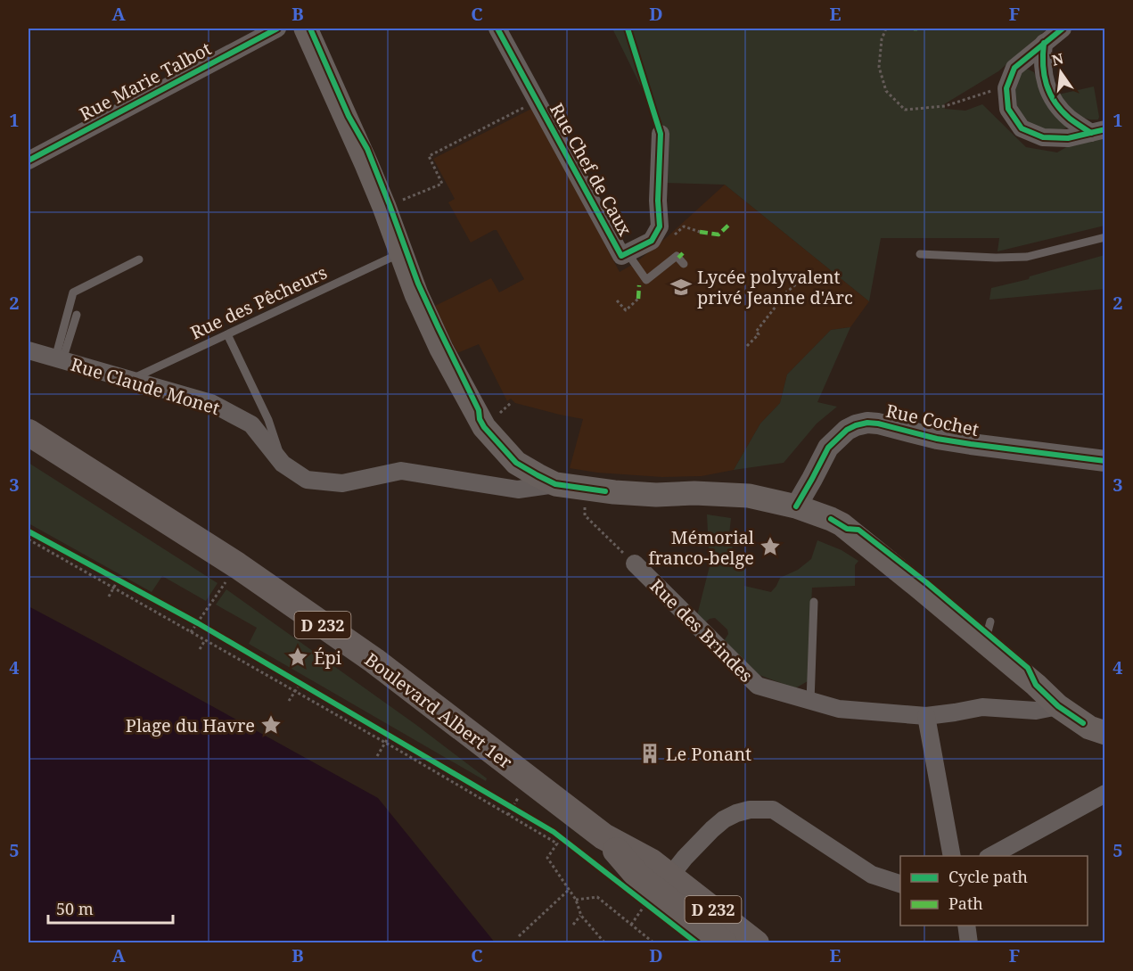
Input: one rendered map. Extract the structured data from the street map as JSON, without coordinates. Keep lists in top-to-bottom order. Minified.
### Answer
{"streets":{"main road":["D 232","Boulevard Albert 1er"],"street":["Rue Marie Talbot","Rue Chef de Caux","Rue Claude Monet","Rue Cochet","Rue des Brindes"],"lane":["Rue des Pêcheurs"]},"crossings":[["Rue des Pêcheurs","Rue Claude Monet"]],"places":{"school or university":["Lycée polyvalent privé Jeanne d'Arc"],"place":["Mémorial franco-belge","Épi","Plage du Havre"],"building":["Le Ponant"]},"legend":["Cycle path","Path"],"scale_bar":"50 m","north":"top","grid":{"columns":["A","B","C","D","E","F"],"rows":["1","2","3","4","5"]}}
